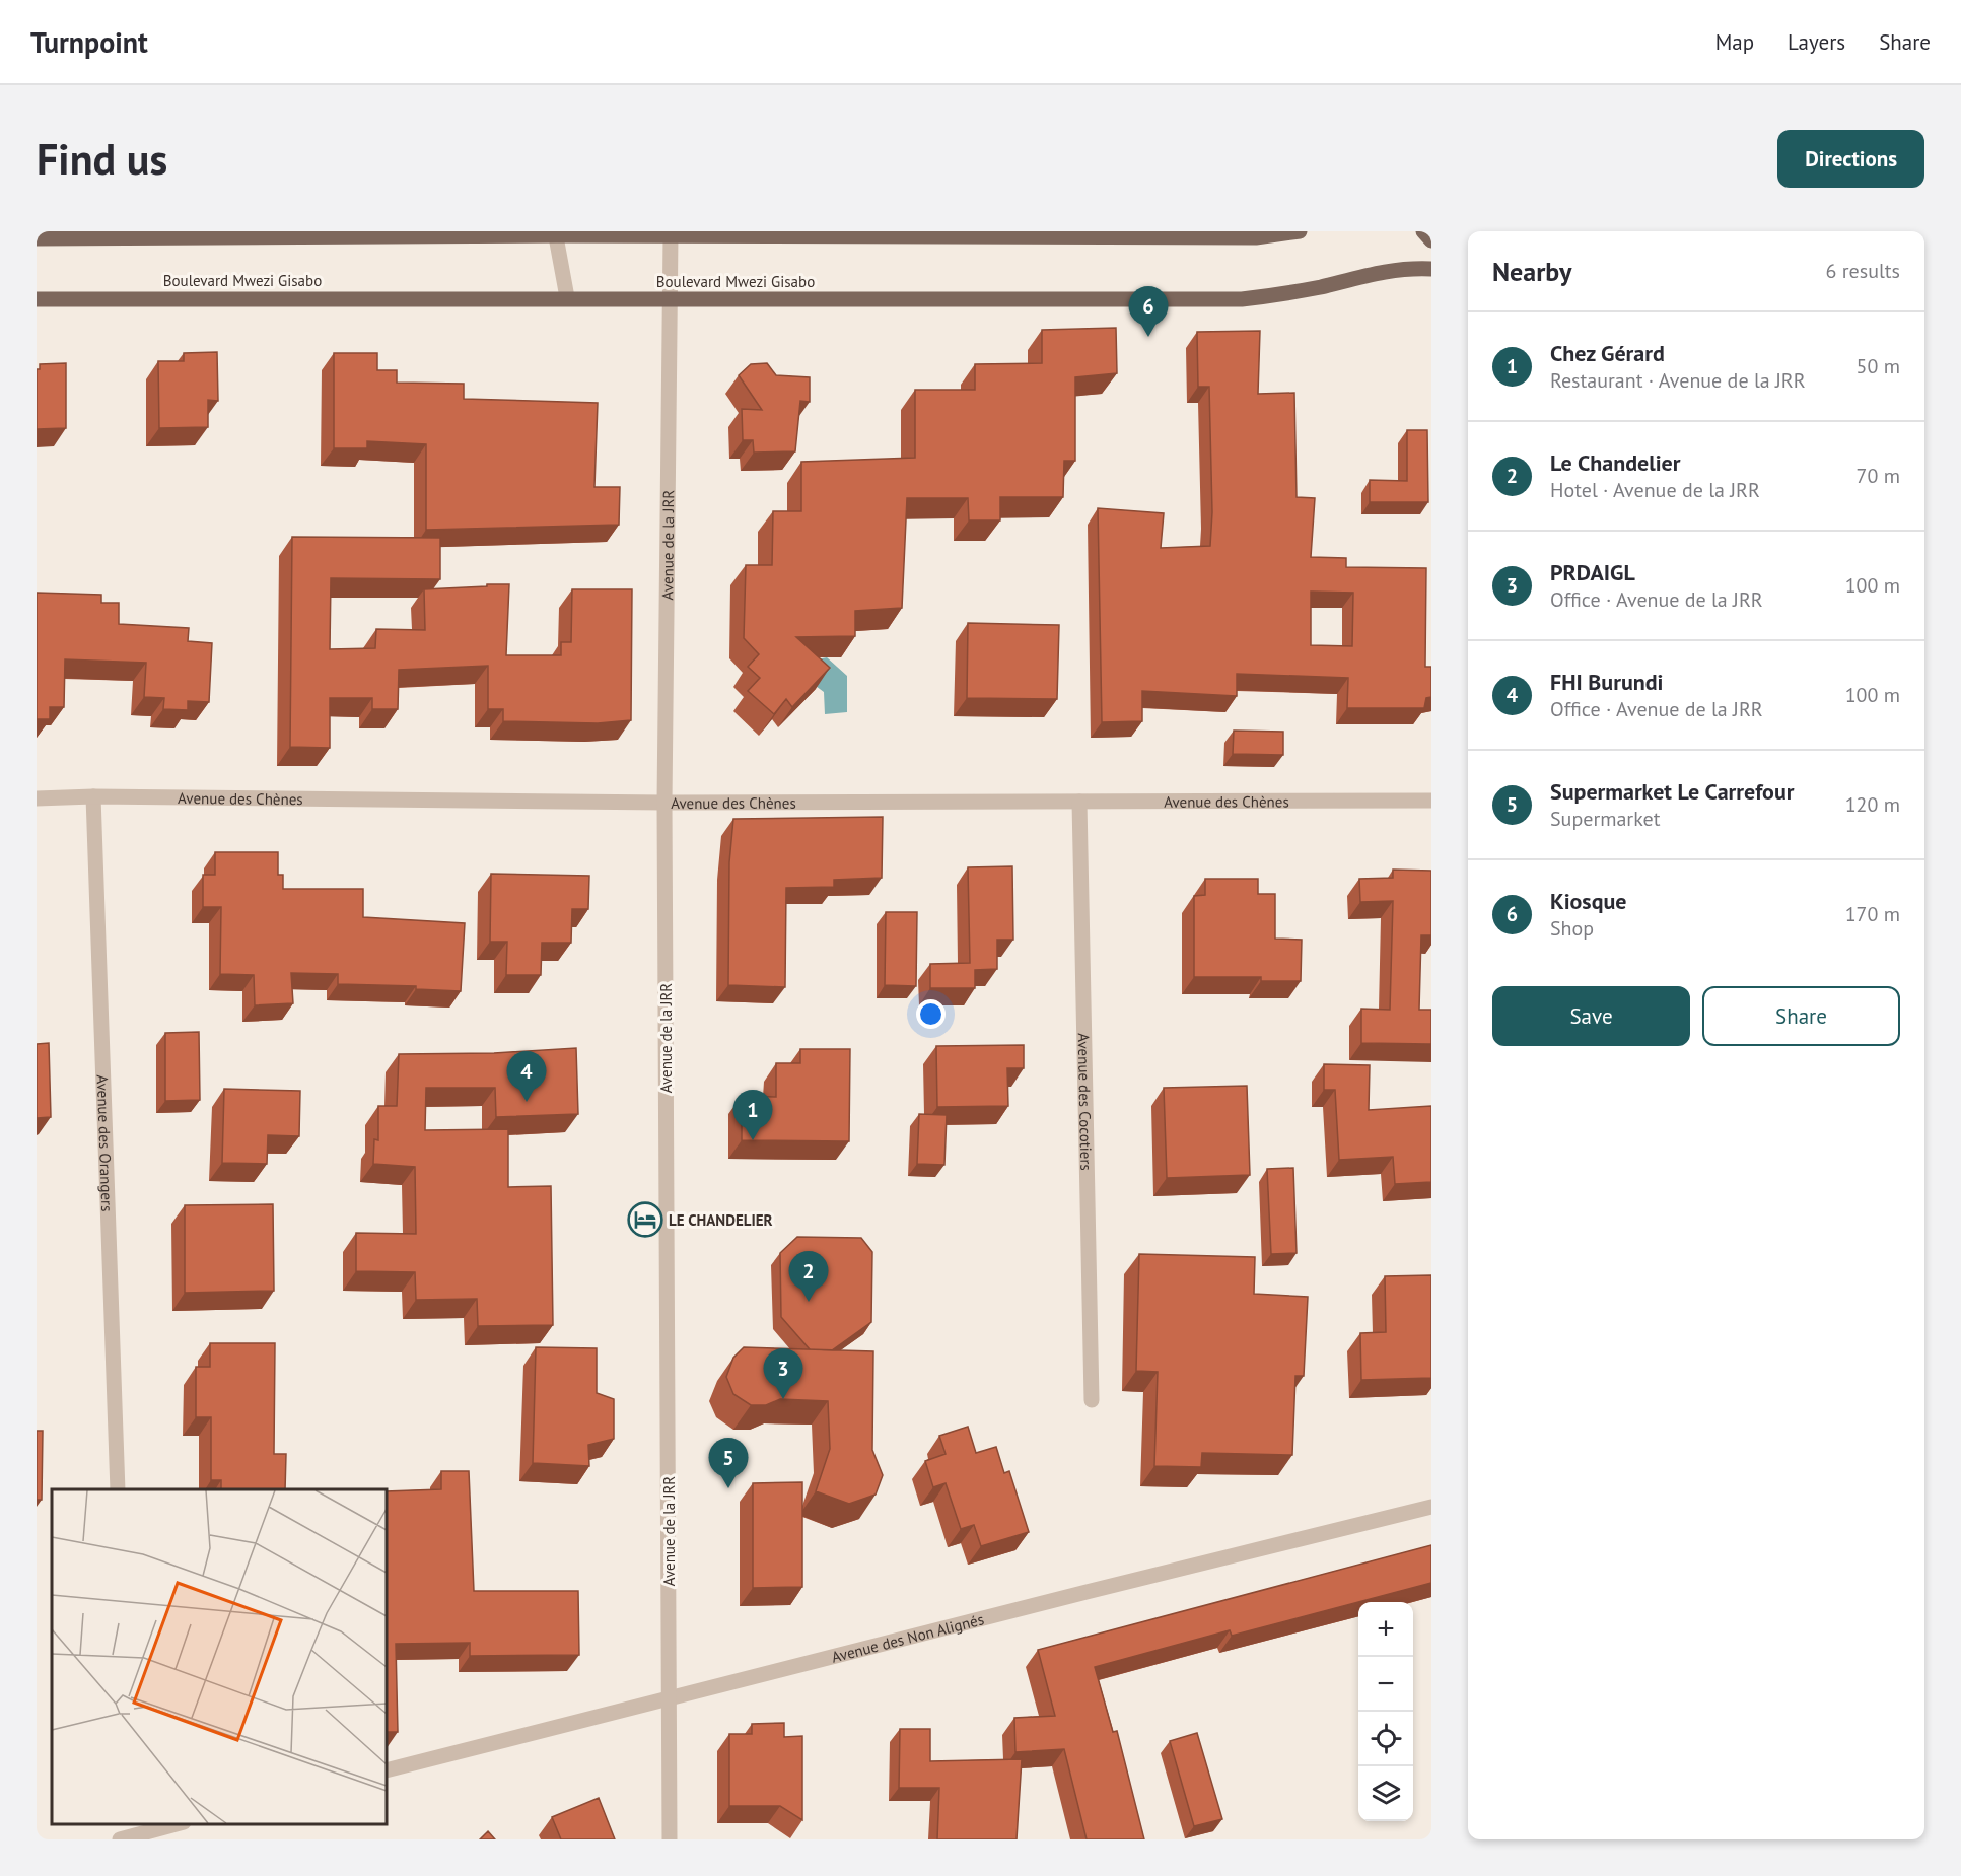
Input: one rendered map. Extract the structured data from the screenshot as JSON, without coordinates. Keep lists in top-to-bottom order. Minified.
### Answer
{"streets":{"main road":["Boulevard Mwezi Gisabo"],"street":["Avenue de la JRR","Avenue des Chènes","Avenue des Cocotiers","Avenue des Orangers","Avenue des Non Alignés"]},"crossings":[["Boulevard Mwezi Gisabo","Avenue de la JRR"],["Avenue de la JRR","Avenue des Chènes"],["Avenue de la JRR","Avenue des Non Alignés"],["Avenue des Chènes","Avenue des Cocotiers"],["Avenue des Chènes","Avenue des Orangers"]],"places":{"hotel":["LE CHANDELIER"]},"page":{"header":"Turnpoint","nav":["Map","Layers","Share"],"buttons":["Directions",["Save","Share"]],"title":"Find us","heading":["Nearby","6 results"],"pins":["6","4","1","2","3","5"],"list":[{"mark":"1","name":"Chez Gérard","note":"Restaurant · Avenue de la JRR","value":"50 m"},{"mark":"2","name":"Le Chandelier","note":"Hotel · Avenue de la JRR","value":"70 m"},{"mark":"3","name":"PRDAIGL","note":"Office · Avenue de la JRR","value":"100 m"},{"mark":"4","name":"FHI Burundi","note":"Office · Avenue de la JRR","value":"100 m"},{"mark":"5","name":"Supermarket Le Carrefour","note":"Supermarket","value":"120 m"},{"mark":"6","name":"Kiosque","note":"Shop","value":"170 m"}],"map_buttons":["+","−"]}}
